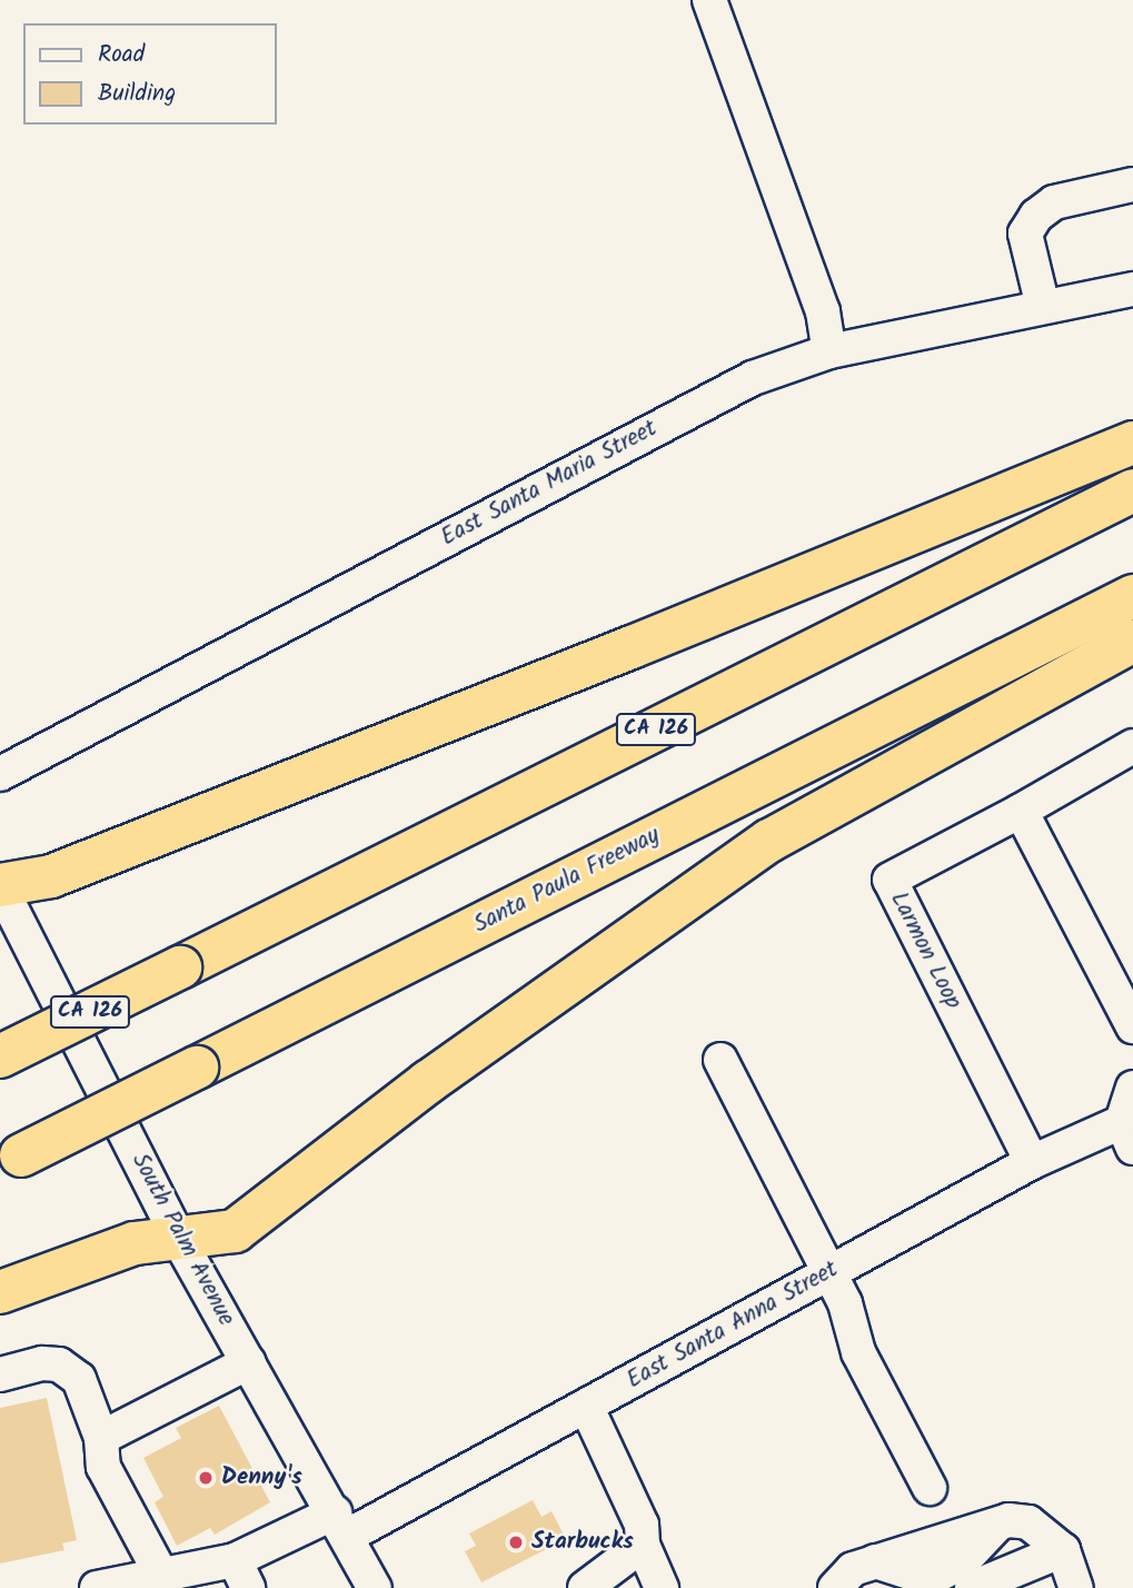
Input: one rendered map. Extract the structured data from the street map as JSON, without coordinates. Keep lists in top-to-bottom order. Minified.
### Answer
{"streets":{"highway":["CA 126","Santa Paula Freeway"],"street":["East Santa Maria Street","Larmon Loop","South Palm Avenue","East Santa Anna Street"]},"crossings":[["Larmon Loop","East Santa Anna Street"],["South Palm Avenue","East Santa Anna Street"]],"places":["Denny's","Starbucks"],"legend":["Road","Building"]}
